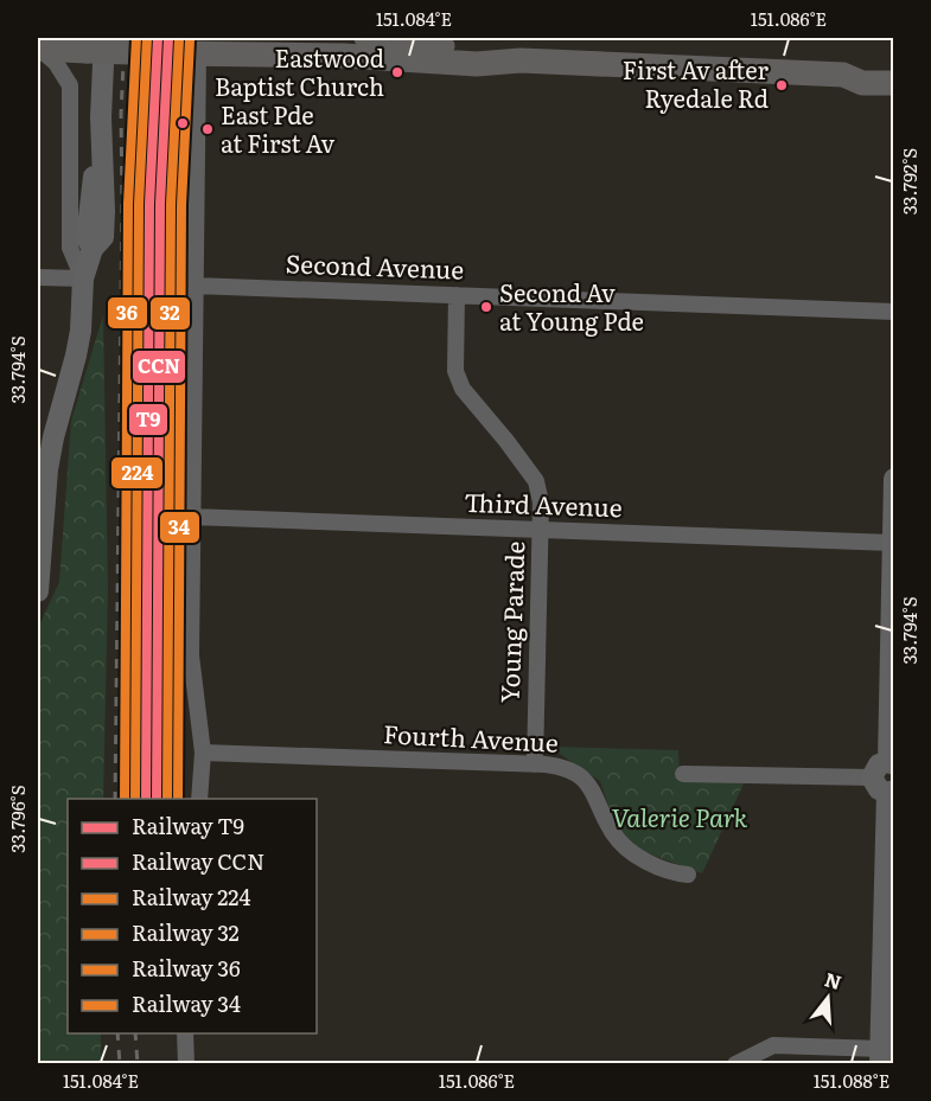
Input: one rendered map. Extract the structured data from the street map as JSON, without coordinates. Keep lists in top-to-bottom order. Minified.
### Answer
{"streets":{"street":["Second Avenue","Third Avenue","Young Parade","Fourth Avenue"]},"crossings":[["Second Avenue","Young Parade"],["Third Avenue","Young Parade"],["Young Parade","Fourth Avenue"]],"parks":["Valerie Park"],"places":["Eastwood Baptist Church","First Av after Ryedale Rd","East Pde at First Av","Second Av at Young Pde"],"lines":["rail line T9","rail line 224","rail line 36","rail line CCN","rail line 32","rail line 34"],"legend":["Railway T9","Railway CCN","Railway 224","Railway 32","Railway 36","Railway 34"],"north":"top","coordinates":["151.084°E","151.086°E","33.792°S","33.794°S","33.796°S","151.088°E"]}
